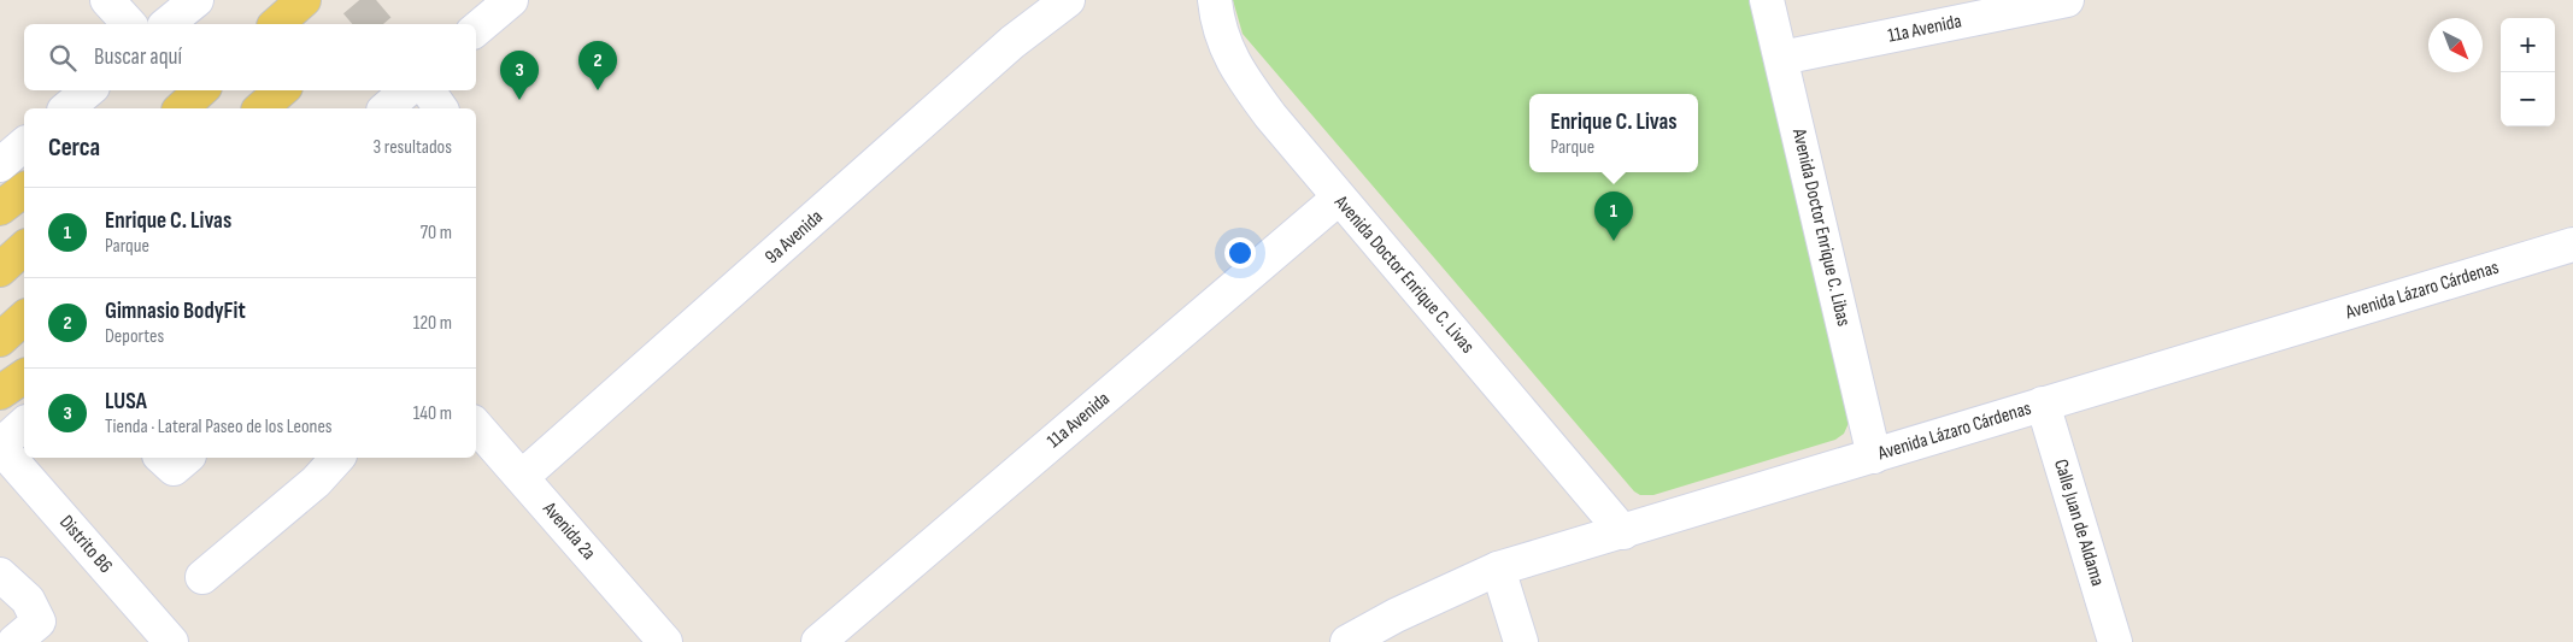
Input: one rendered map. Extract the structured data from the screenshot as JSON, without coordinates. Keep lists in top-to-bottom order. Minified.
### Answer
{"streets":{"street":["11a Avenida","Avenida Doctor Enrique C. Libas","9a Avenida","Avenida Doctor Enrique C. Livas","Avenida Lázaro Cárdenas","Calle Juan de Aldama","Avenida 2a","Distrito B6"]},"crossings":[["11a Avenida","Avenida Doctor Enrique C. Libas"],["11a Avenida","Avenida Doctor Enrique C. Livas"],["Avenida Doctor Enrique C. Libas","Avenida Lázaro Cárdenas"],["9a Avenida","Avenida 2a"],["Avenida Doctor Enrique C. Livas","Avenida Lázaro Cárdenas"],["Avenida Lázaro Cárdenas","Calle Juan de Aldama"]],"north":"bottom right","page":{"map_buttons":["+","−"],"search":"Buscar aquí","pins":["2","3","1"],"popup":["Enrique C. Livas","Parque"],"heading":["Cerca","3 resultados"],"list":[{"mark":"1","name":"Enrique C. Livas","note":"Parque","value":"70 m"},{"mark":"2","name":"Gimnasio BodyFit","note":"Deportes","value":"120 m"},{"mark":"3","name":"LUSA","note":"Tienda · Lateral Paseo de los Leones","value":"140 m"}]}}
